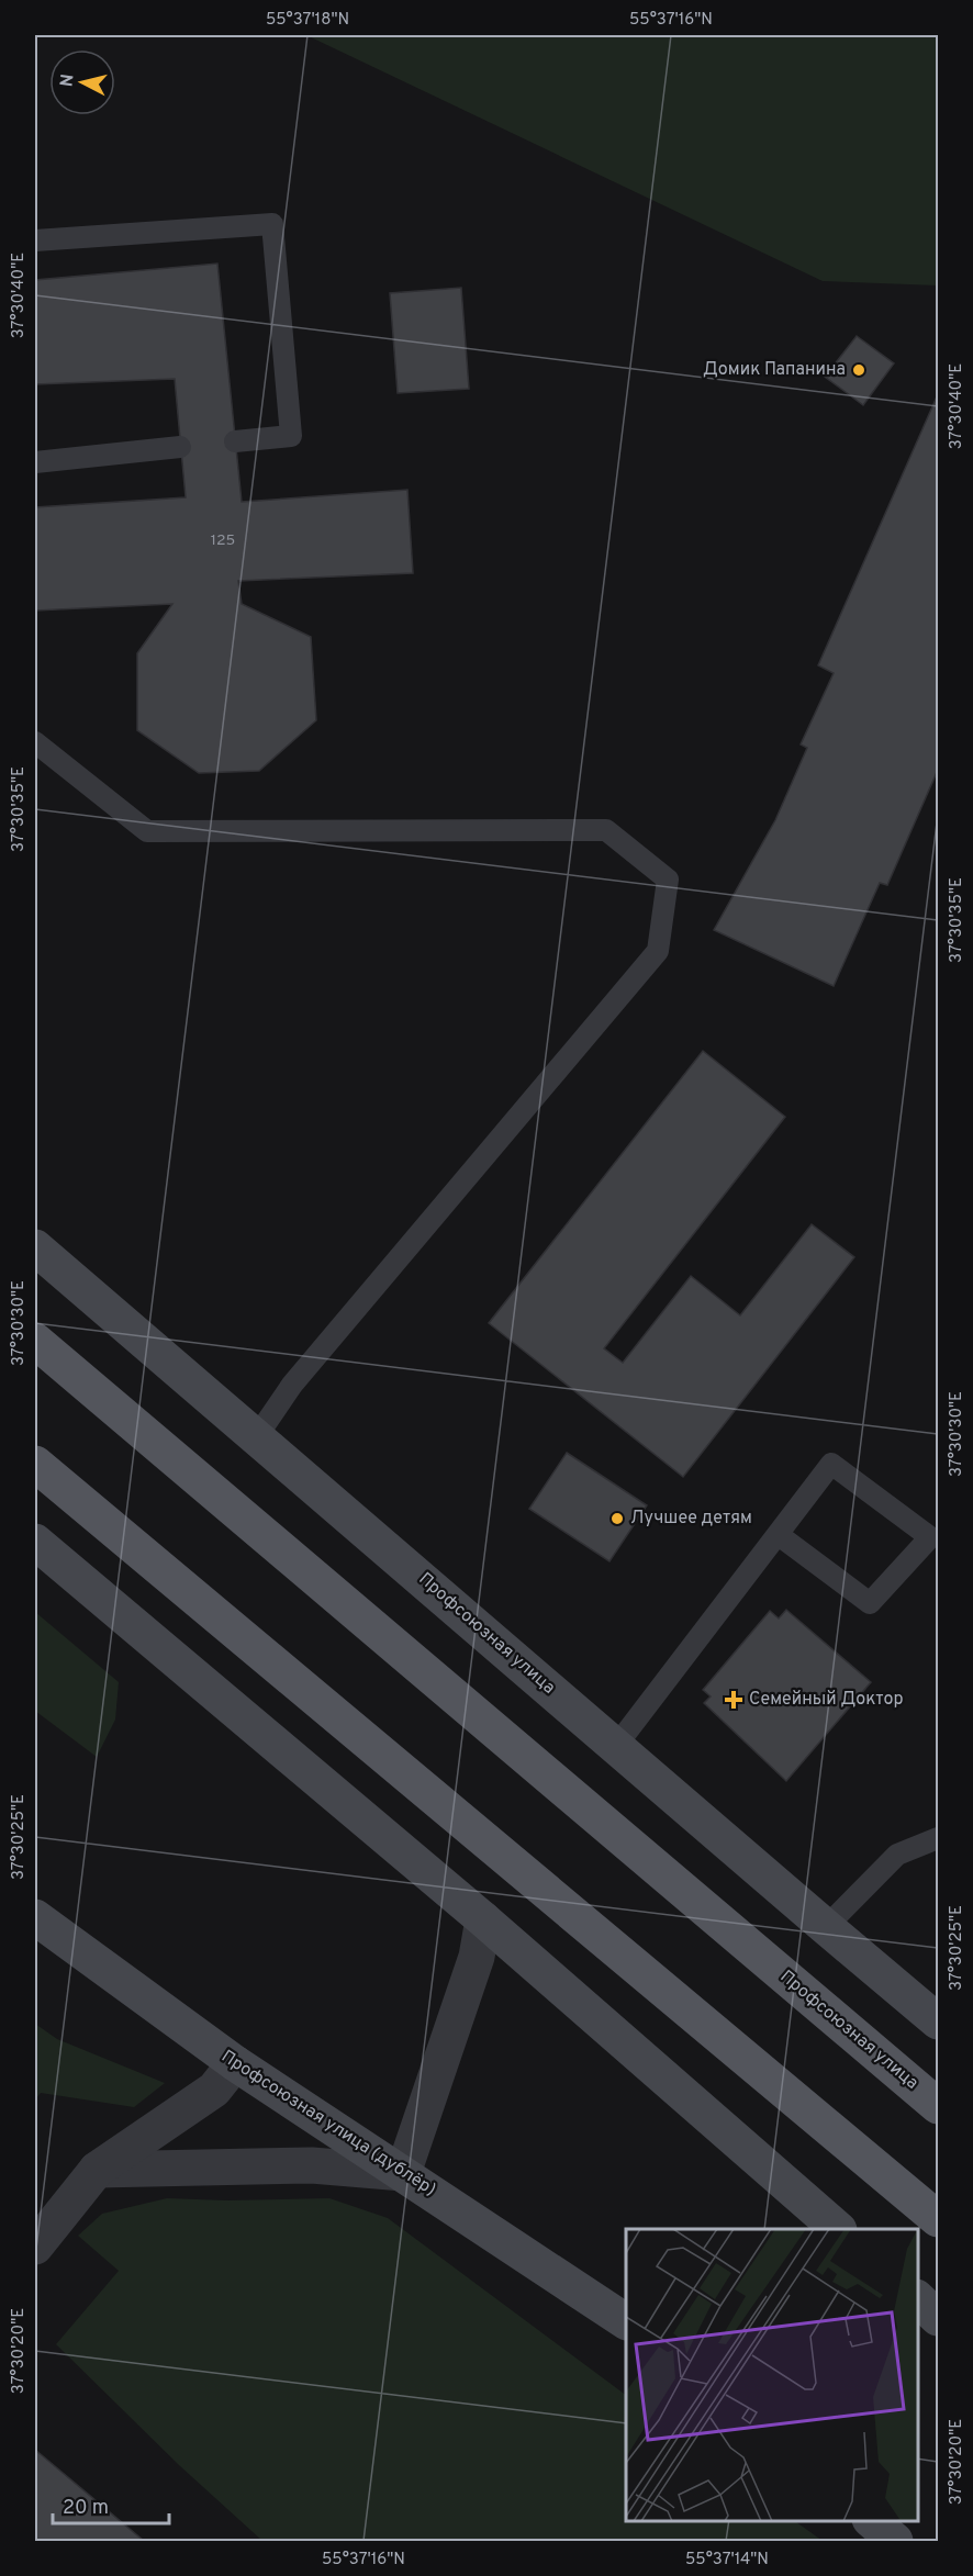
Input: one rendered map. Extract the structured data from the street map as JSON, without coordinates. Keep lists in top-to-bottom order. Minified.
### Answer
{"streets":{"main road":["Профсоюзная улица","Профсоюзная улица (дублёр)"]},"places":{"other":["Домик Папанина","Лучшее детям"],"health":["Семейный Доктор"]},"house_numbers":["125"],"scale_bar":"20 m","north":"left","coordinates":["55°37'18\"N","55°37'16\"N","37°30'40\"E","37°30'35\"E","37°30'30\"E","37°30'25\"E","37°30'20\"E","55°37'14\"N"]}
